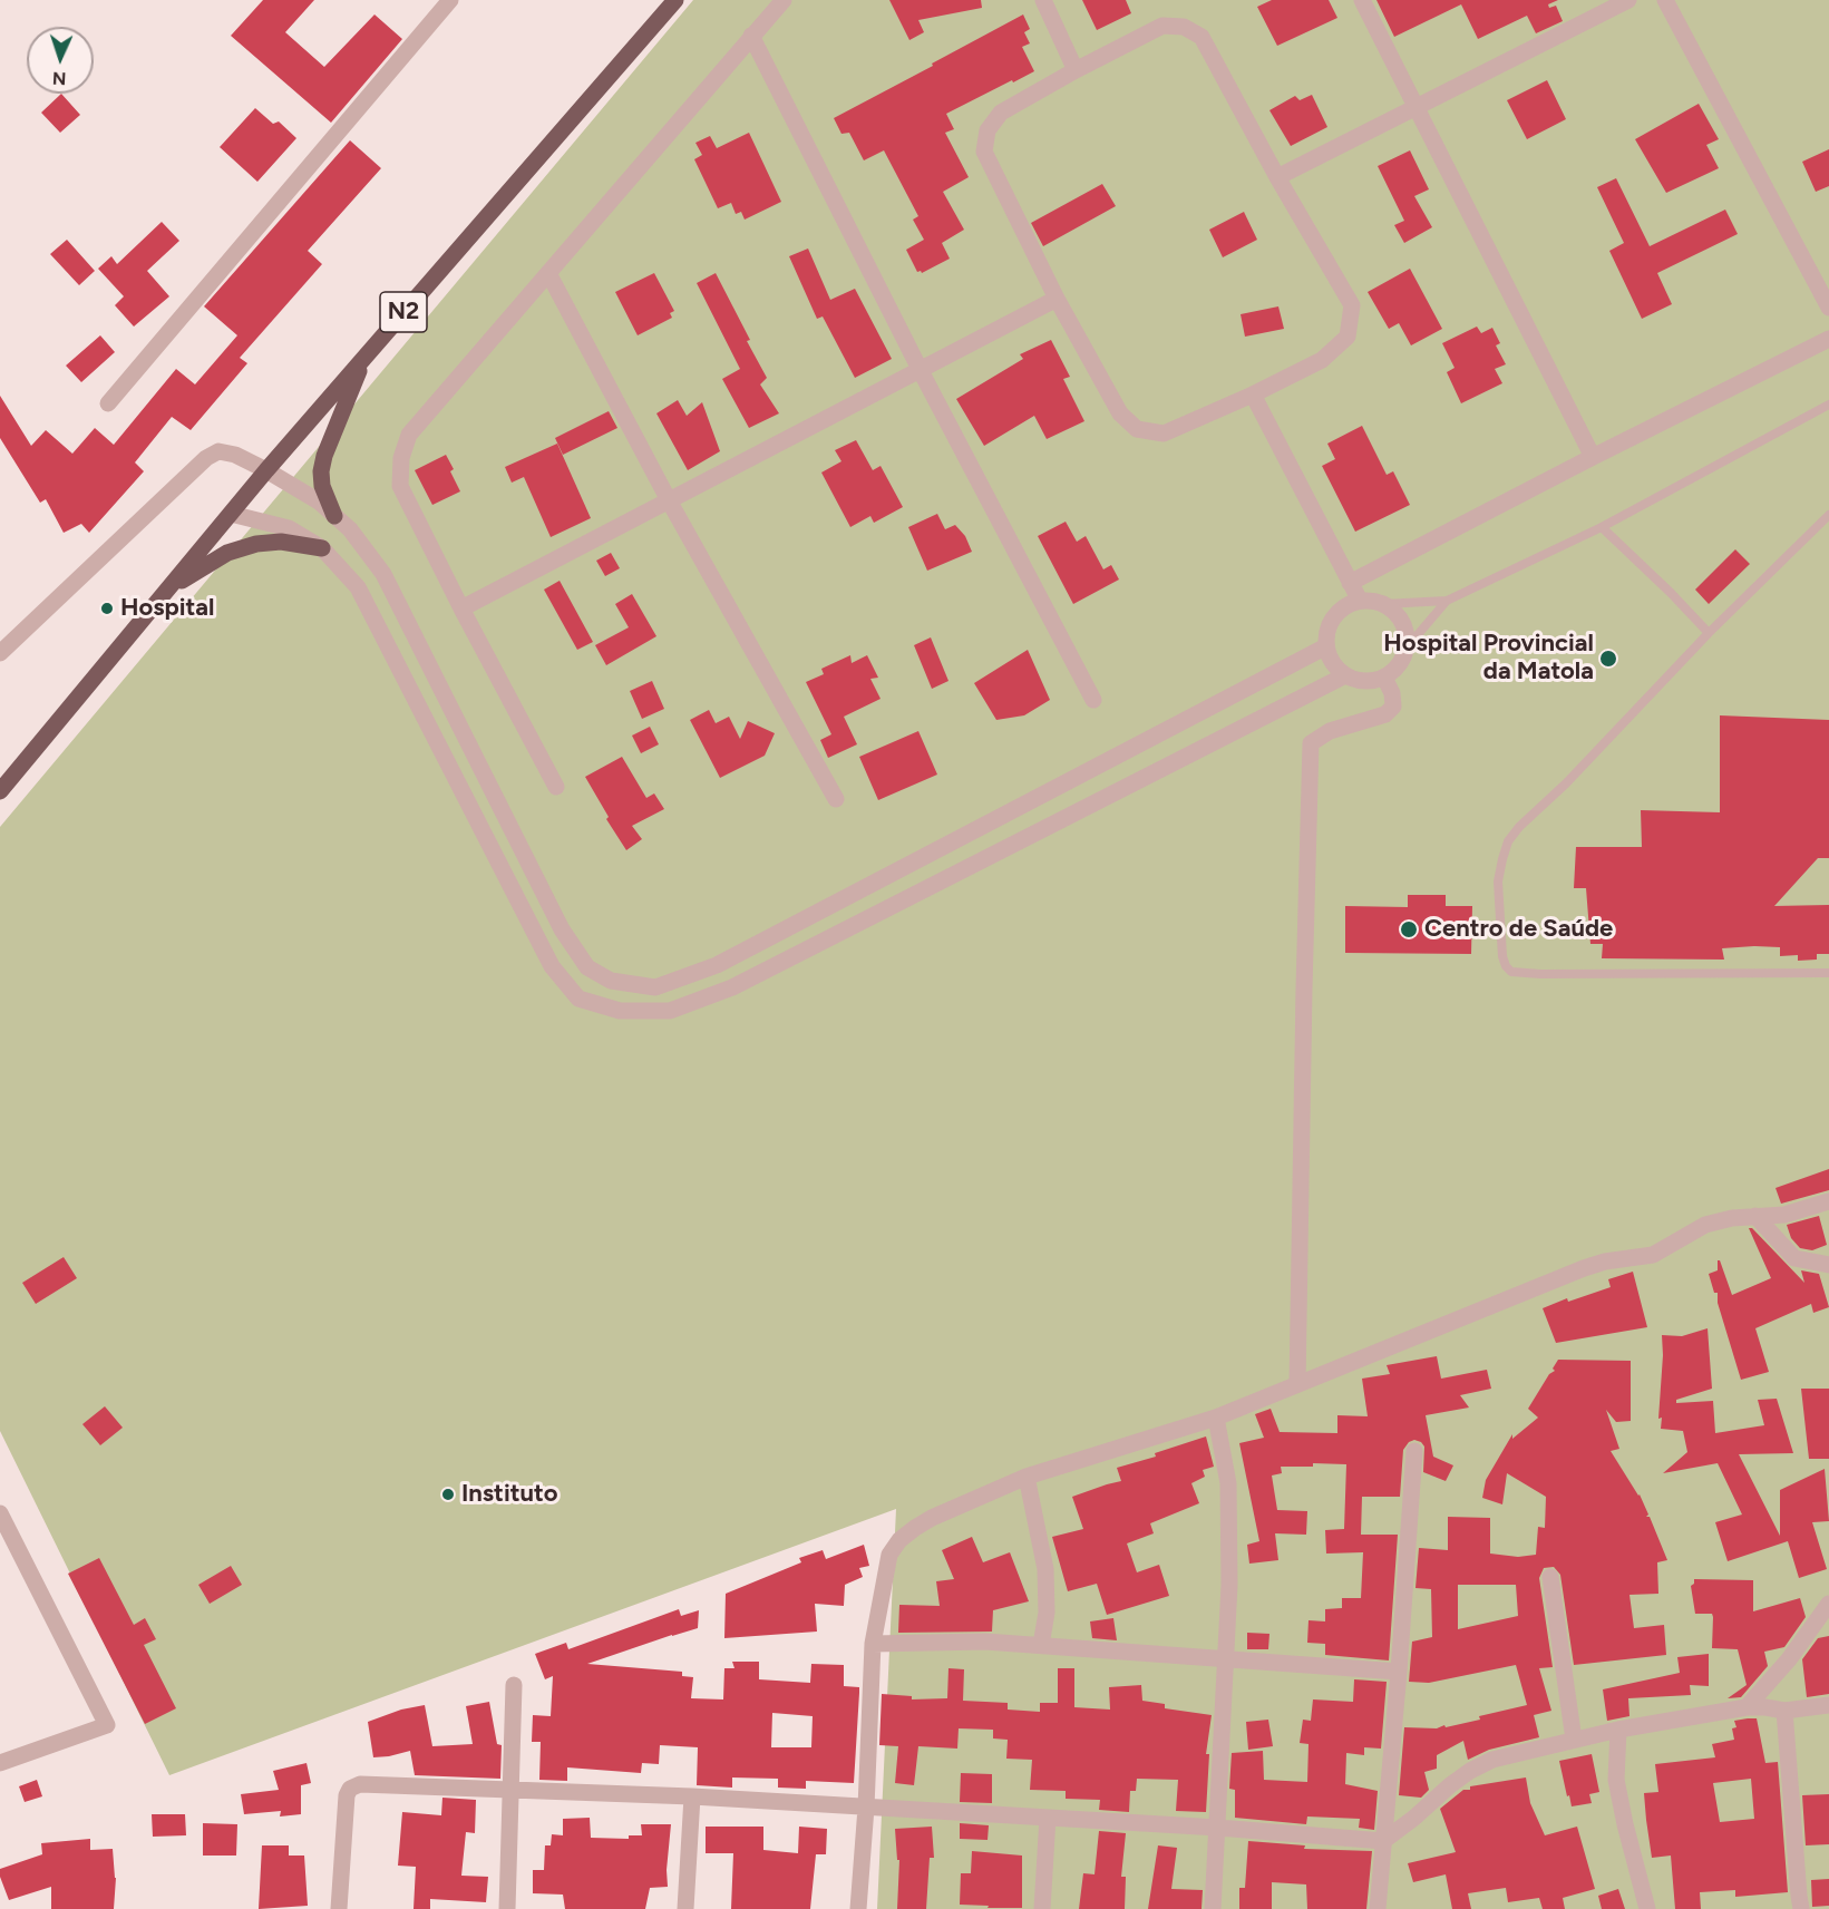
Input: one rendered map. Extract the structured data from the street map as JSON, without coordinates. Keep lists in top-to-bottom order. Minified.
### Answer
{"streets":{"main road":["N2"]},"places":["Hospital","Hospital Provincial da Matola","Centro de Saúde","Instituto"],"north":"bottom"}
